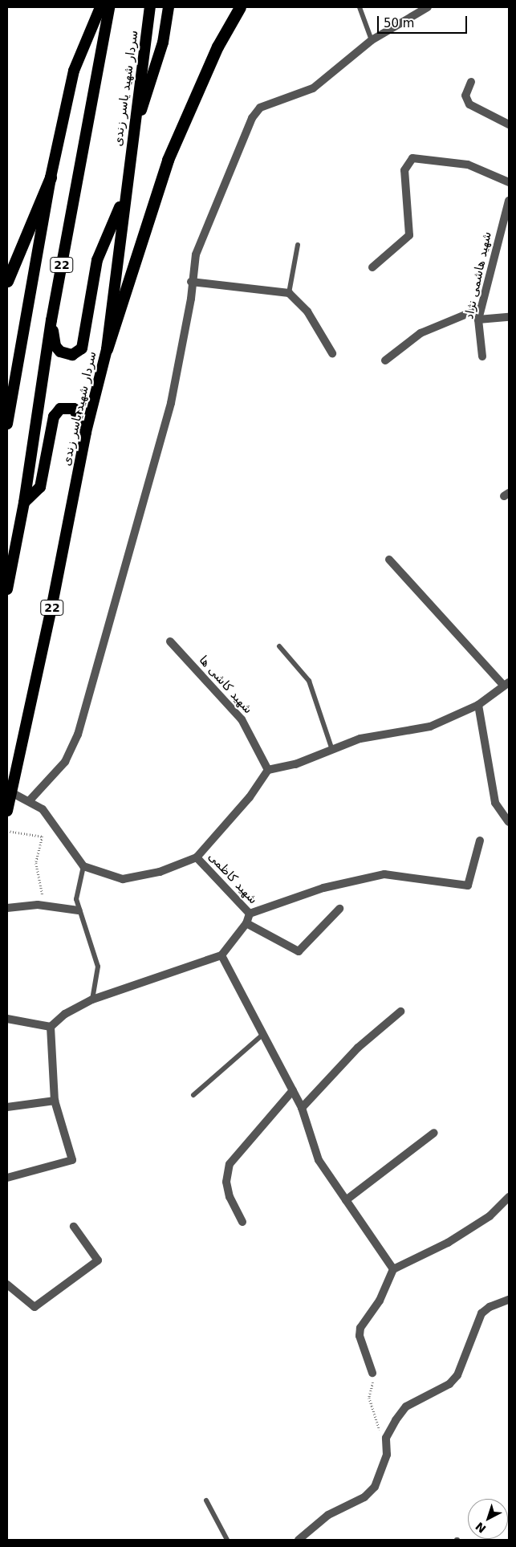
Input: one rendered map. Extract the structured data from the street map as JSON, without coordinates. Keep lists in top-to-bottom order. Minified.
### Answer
{"streets":{"highway":["سردار شهید یاسر زندی","22"],"street":["شهید هاشمی نژاد","شهید کاشی ها","شهید کاظمی"]},"scale_bar":"50 m","north":"bottom left"}
